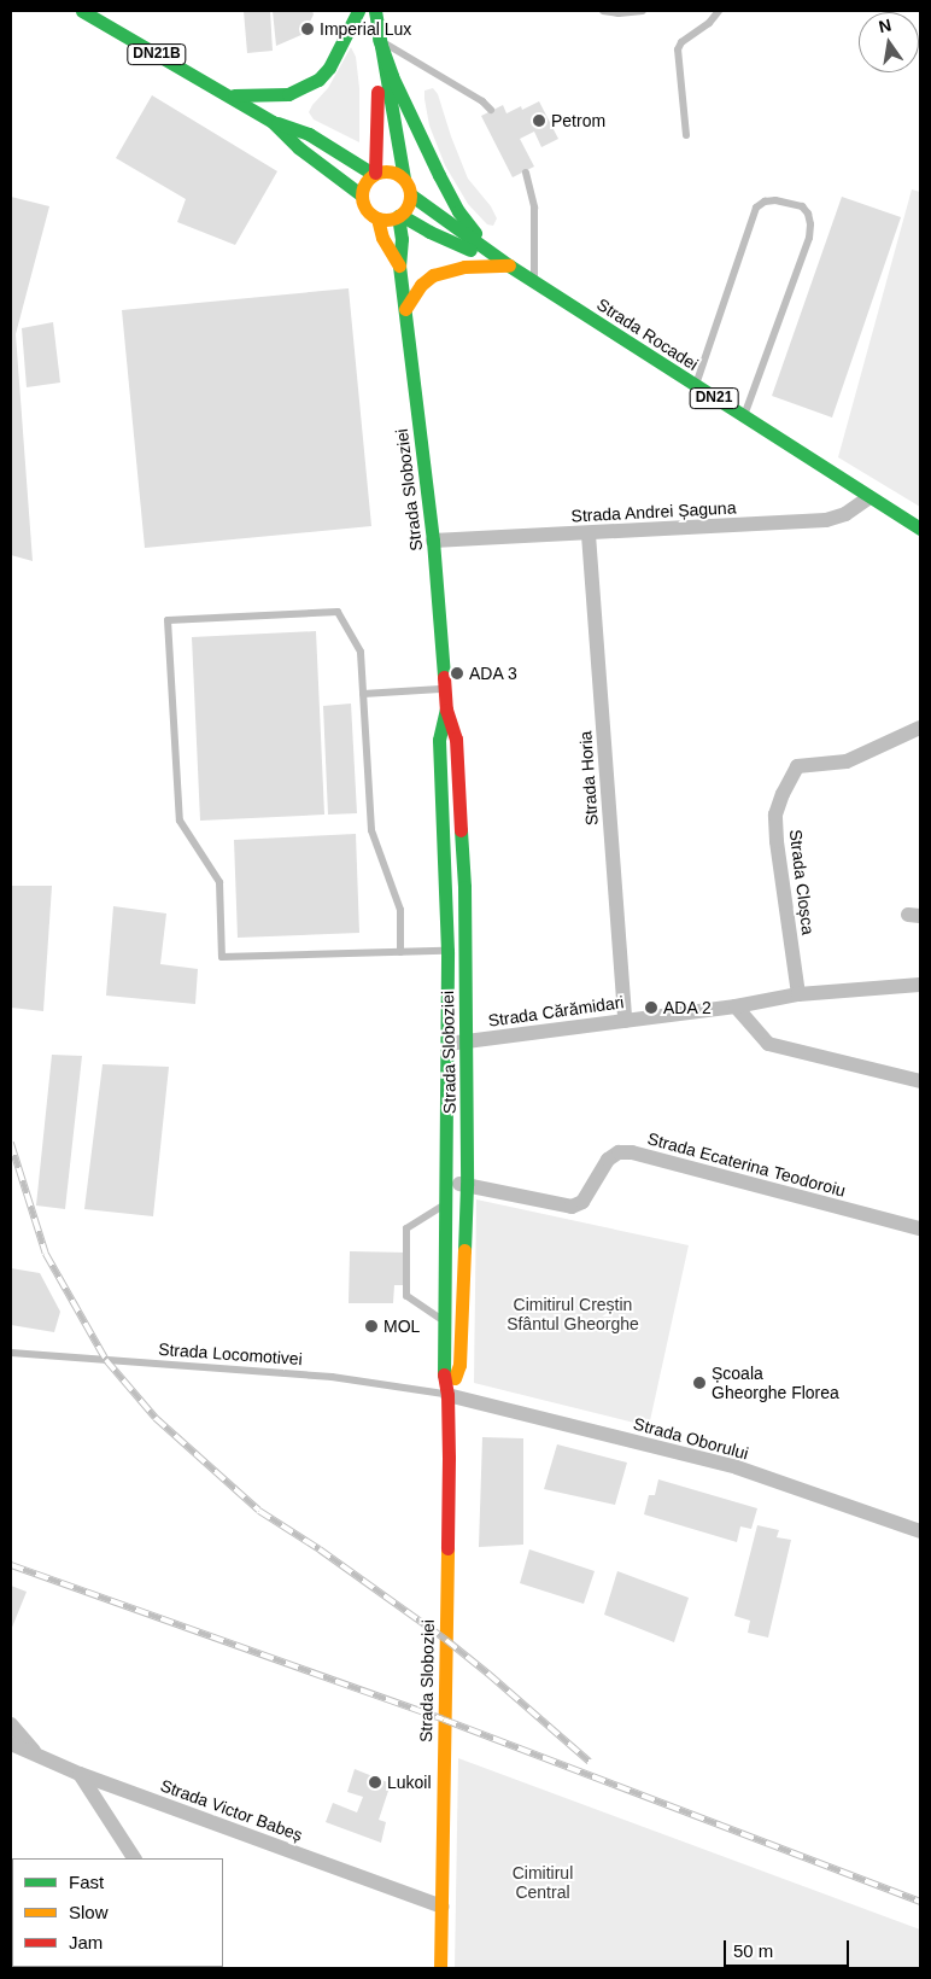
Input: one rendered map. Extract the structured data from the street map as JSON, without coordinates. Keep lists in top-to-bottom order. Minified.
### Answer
{"streets":{"main road":["DN21B","Strada Rocadei","DN21","Strada Sloboziei"],"street":["Strada Andrei Șaguna","Strada Horia","Strada Cloșca","Strada Cărămidari","Strada Ecaterina Teodoroiu","Strada Oborului","Strada Victor Babeș"],"lane":["Strada Locomotivei"]},"crossings":[["DN21B","Strada Rocadei"],["DN21B","Strada Sloboziei"],["Strada Rocadei","DN21"],["Strada Rocadei","Strada Sloboziei"],["Strada Rocadei","Strada Andrei Șaguna"],["Strada Sloboziei","Strada Andrei Șaguna"],["Strada Sloboziei","Strada Cărămidari"],["Strada Sloboziei","Strada Ecaterina Teodoroiu"],["Strada Sloboziei","Strada Locomotivei"],["Strada Sloboziei","Strada Oborului"],["Strada Sloboziei","Strada Victor Babeș"],["Strada Andrei Șaguna","Strada Horia"],["Strada Horia","Strada Cărămidari"],["Strada Cloșca","Strada Cărămidari"],["Strada Locomotivei","Strada Oborului"]],"parks":["Cimitirul Creștin Sfântul Gheorghe","Cimitirul Central"],"places":["Imperial Lux","Petrom","ADA 3","ADA 2","MOL","Școala Gheorghe Florea","Lukoil"],"legend":["Fast","Slow","Jam"],"scale_bar":"50 m","north":"top"}
